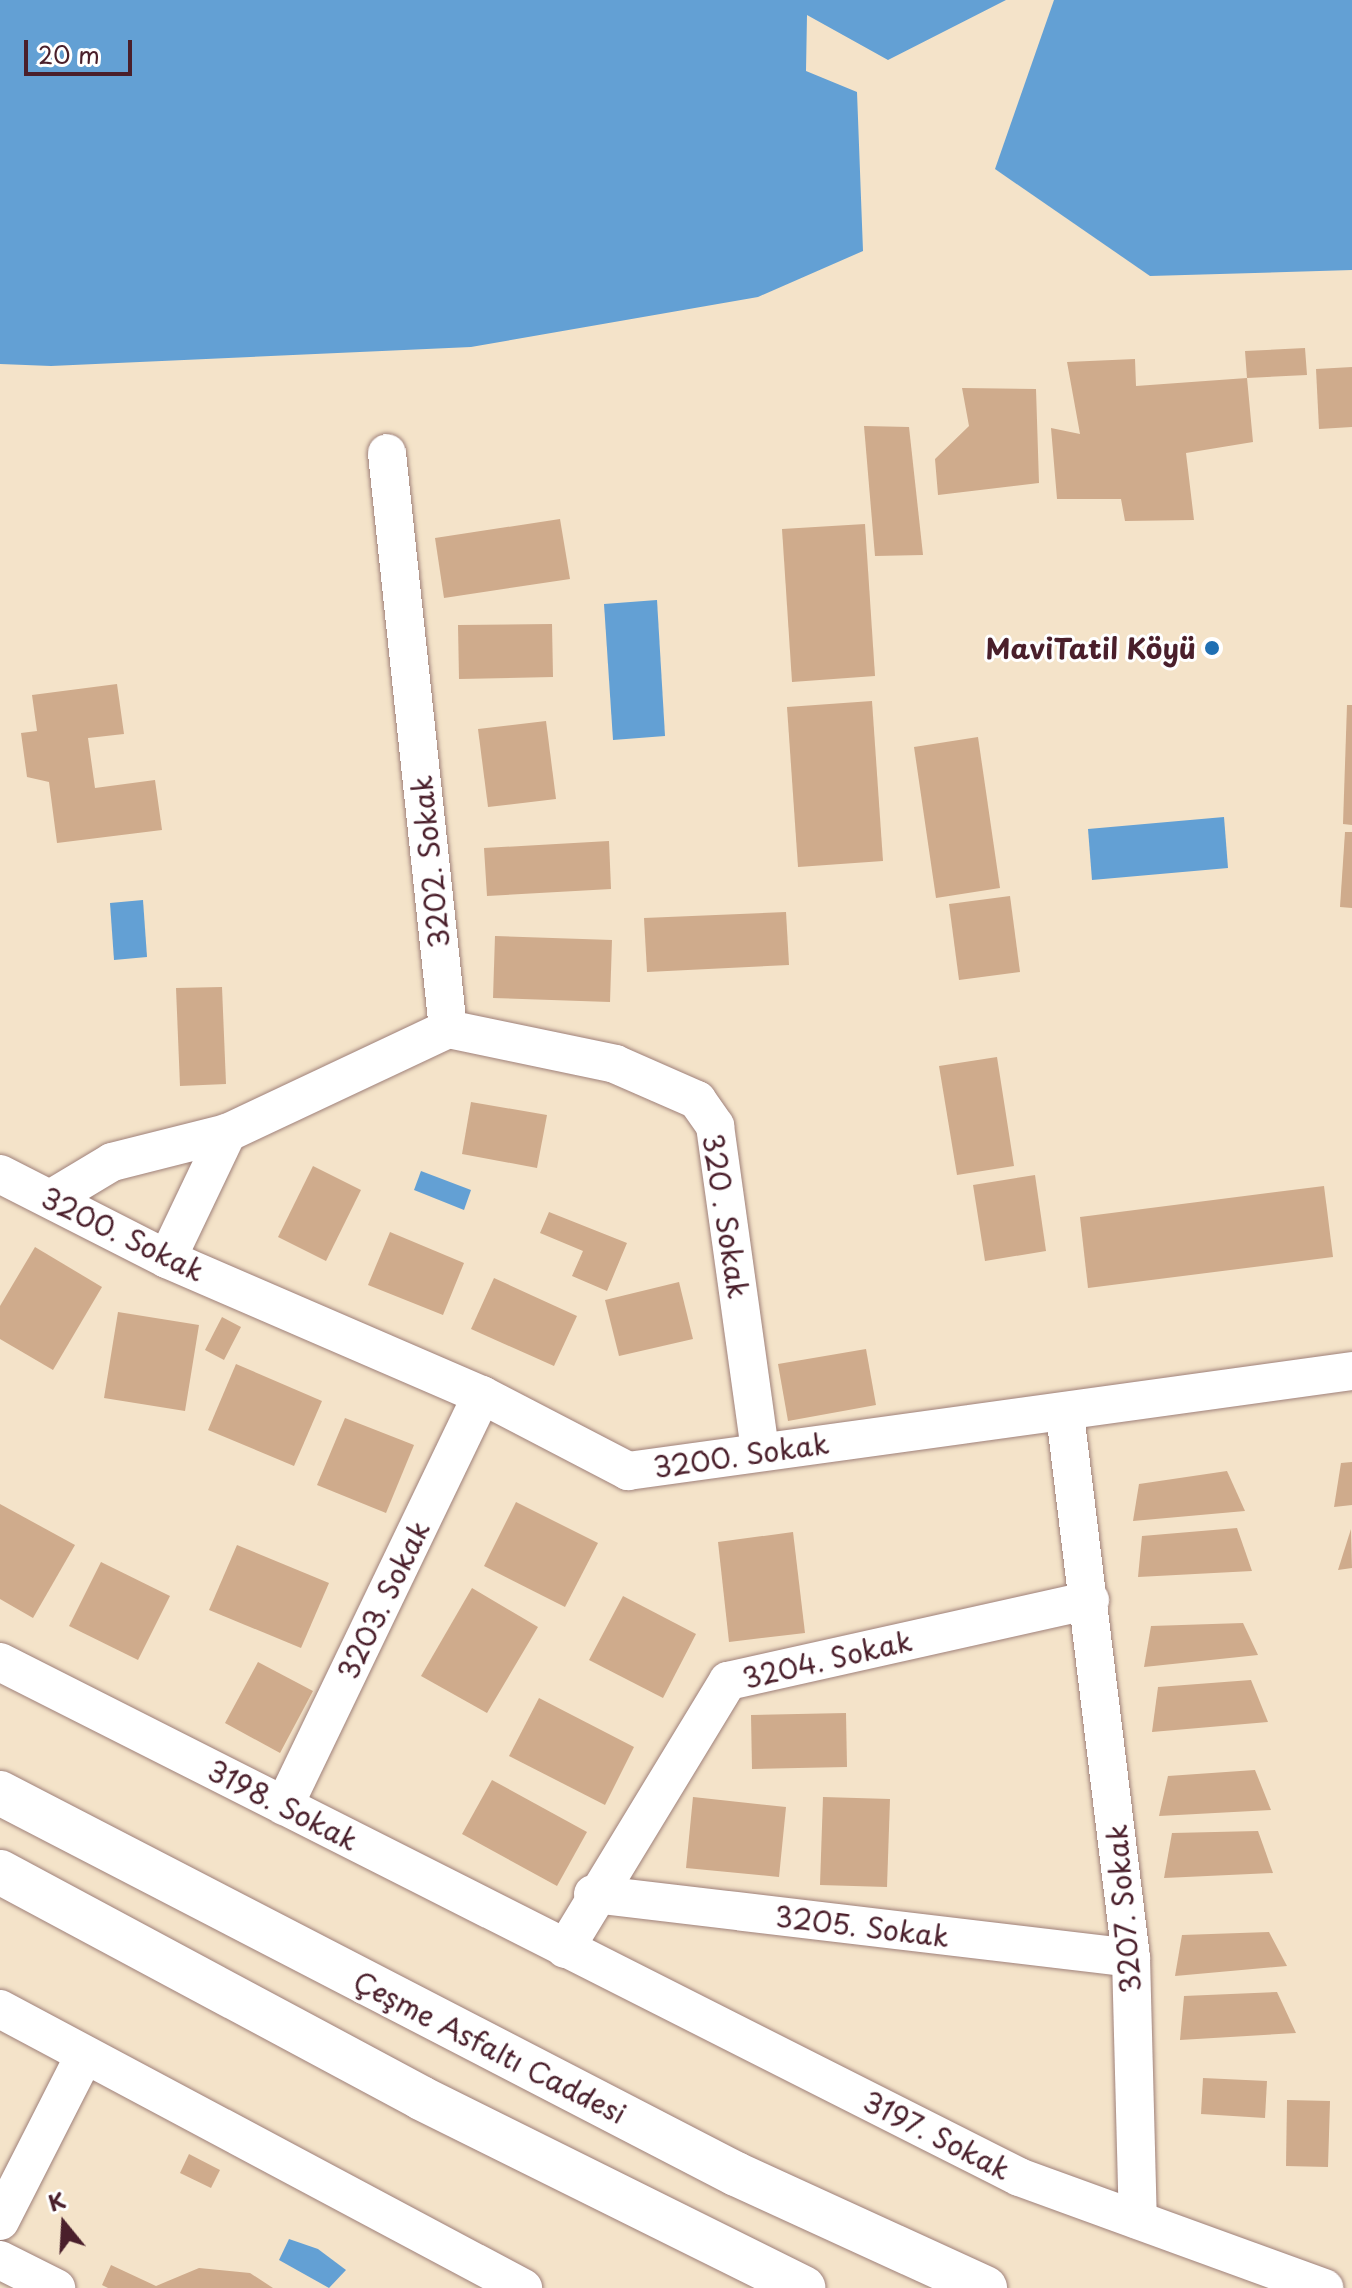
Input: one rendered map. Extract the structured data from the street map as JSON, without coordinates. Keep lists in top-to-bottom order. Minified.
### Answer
{"streets":{"highway":["Çeşme Asfaltı Caddesi"],"street":["3202. Sokak","320 . Sokak","3200. Sokak","3203. Sokak","3204. Sokak","3198. Sokak","3207. Sokak","3205. Sokak","3197. Sokak"]},"crossings":[["3202. Sokak","320 . Sokak"],["320 . Sokak","3200. Sokak"],["3200. Sokak","3203. Sokak"],["3200. Sokak","3207. Sokak"],["3203. Sokak","3198. Sokak"],["3204. Sokak","3198. Sokak"],["3204. Sokak","3207. Sokak"],["3204. Sokak","3205. Sokak"],["3204. Sokak","3197. Sokak"],["3198. Sokak","3197. Sokak"],["3207. Sokak","3205. Sokak"],["3207. Sokak","3197. Sokak"]],"places":["MaviTatil Köyü"],"scale_bar":"20 m","north":"top"}
